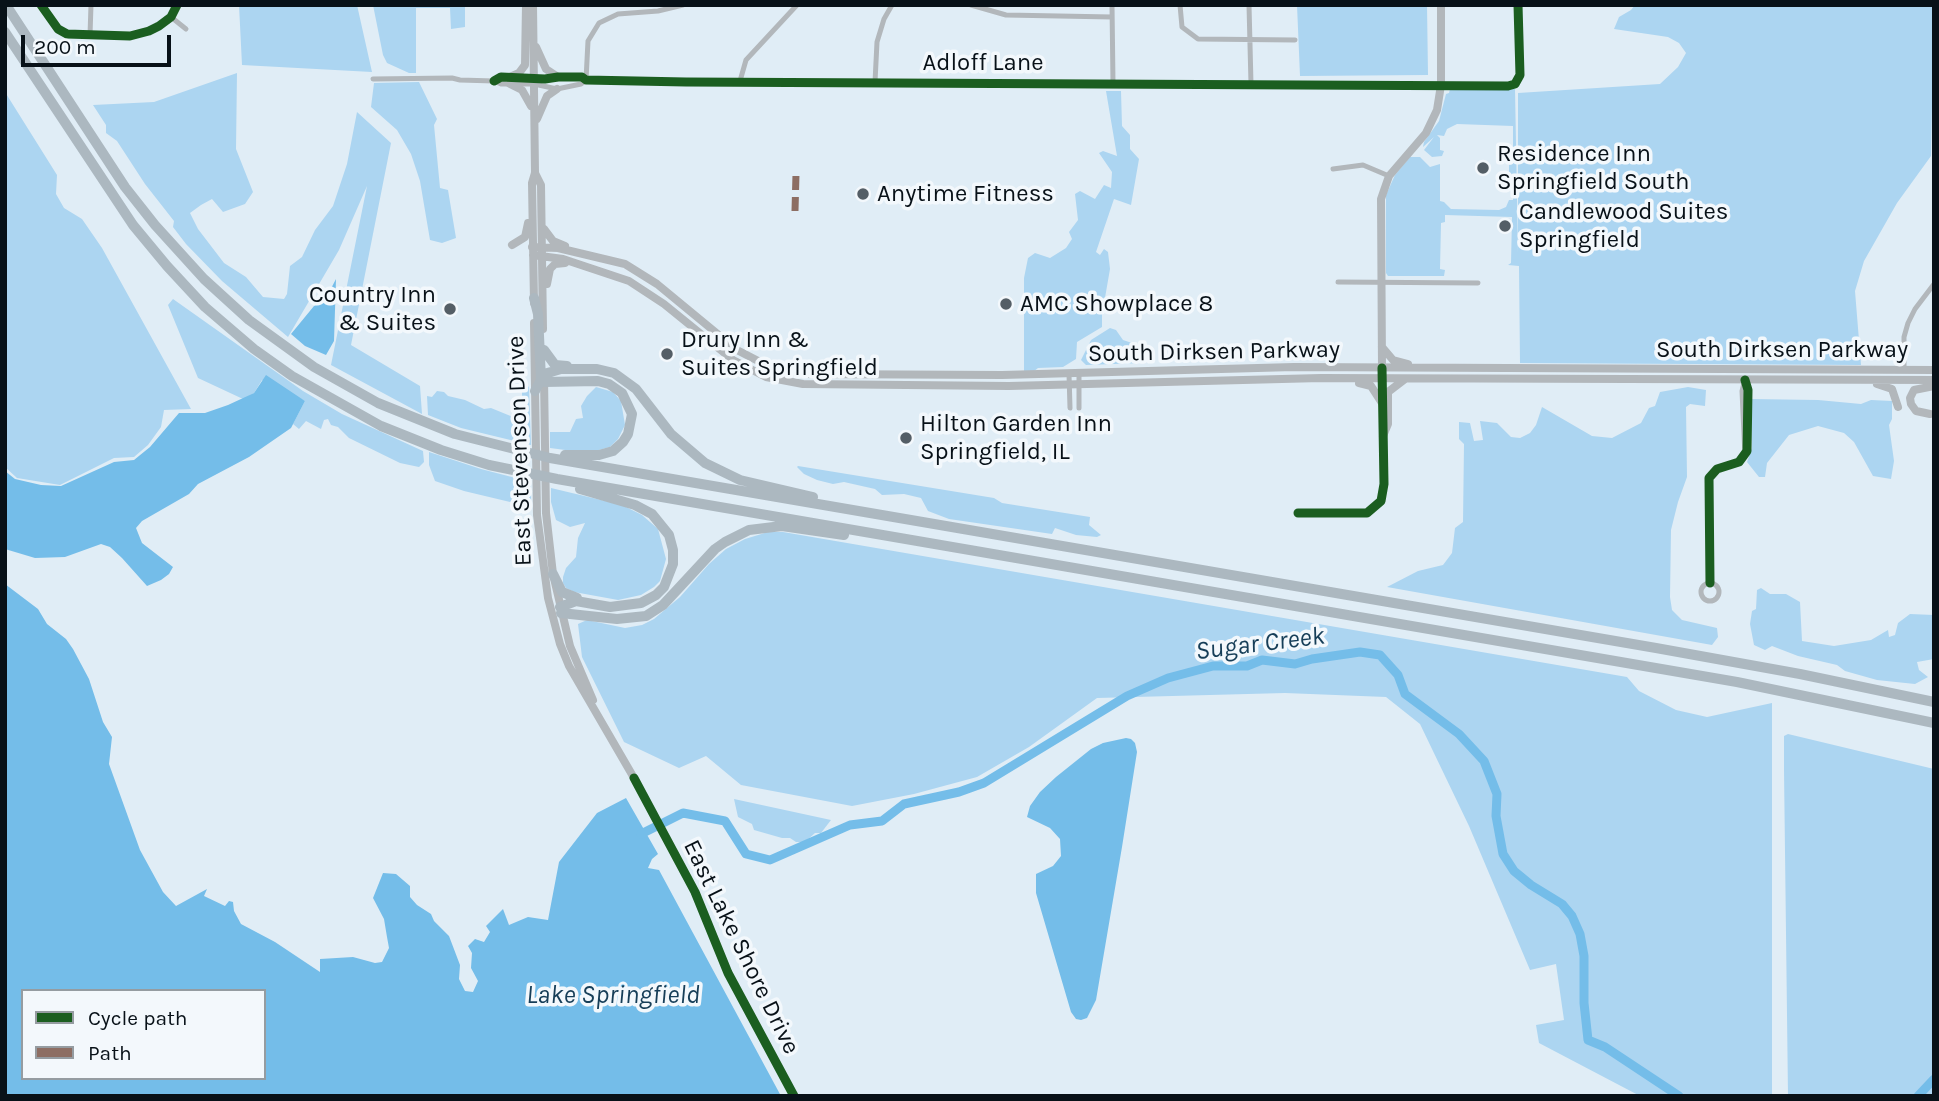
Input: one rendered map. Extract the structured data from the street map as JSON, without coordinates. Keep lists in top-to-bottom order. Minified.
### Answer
{"streets":{"main road":["South Dirksen Parkway","East Stevenson Drive"],"street":["Adloff Lane","East Lake Shore Drive"]},"crossings":[["Adloff Lane","East Stevenson Drive"],["South Dirksen Parkway","East Stevenson Drive"],["East Stevenson Drive","East Lake Shore Drive"]],"water":["Sugar Creek","Lake Springfield"],"places":["Residence Inn Springfield South","Anytime Fitness","Candlewood Suites Springfield","AMC Showplace 8","Country Inn & Suites","Drury Inn & Suites Springfield","Hilton Garden Inn Springfield, IL"],"legend":["Cycle path","Path"],"scale_bar":"200 m"}
